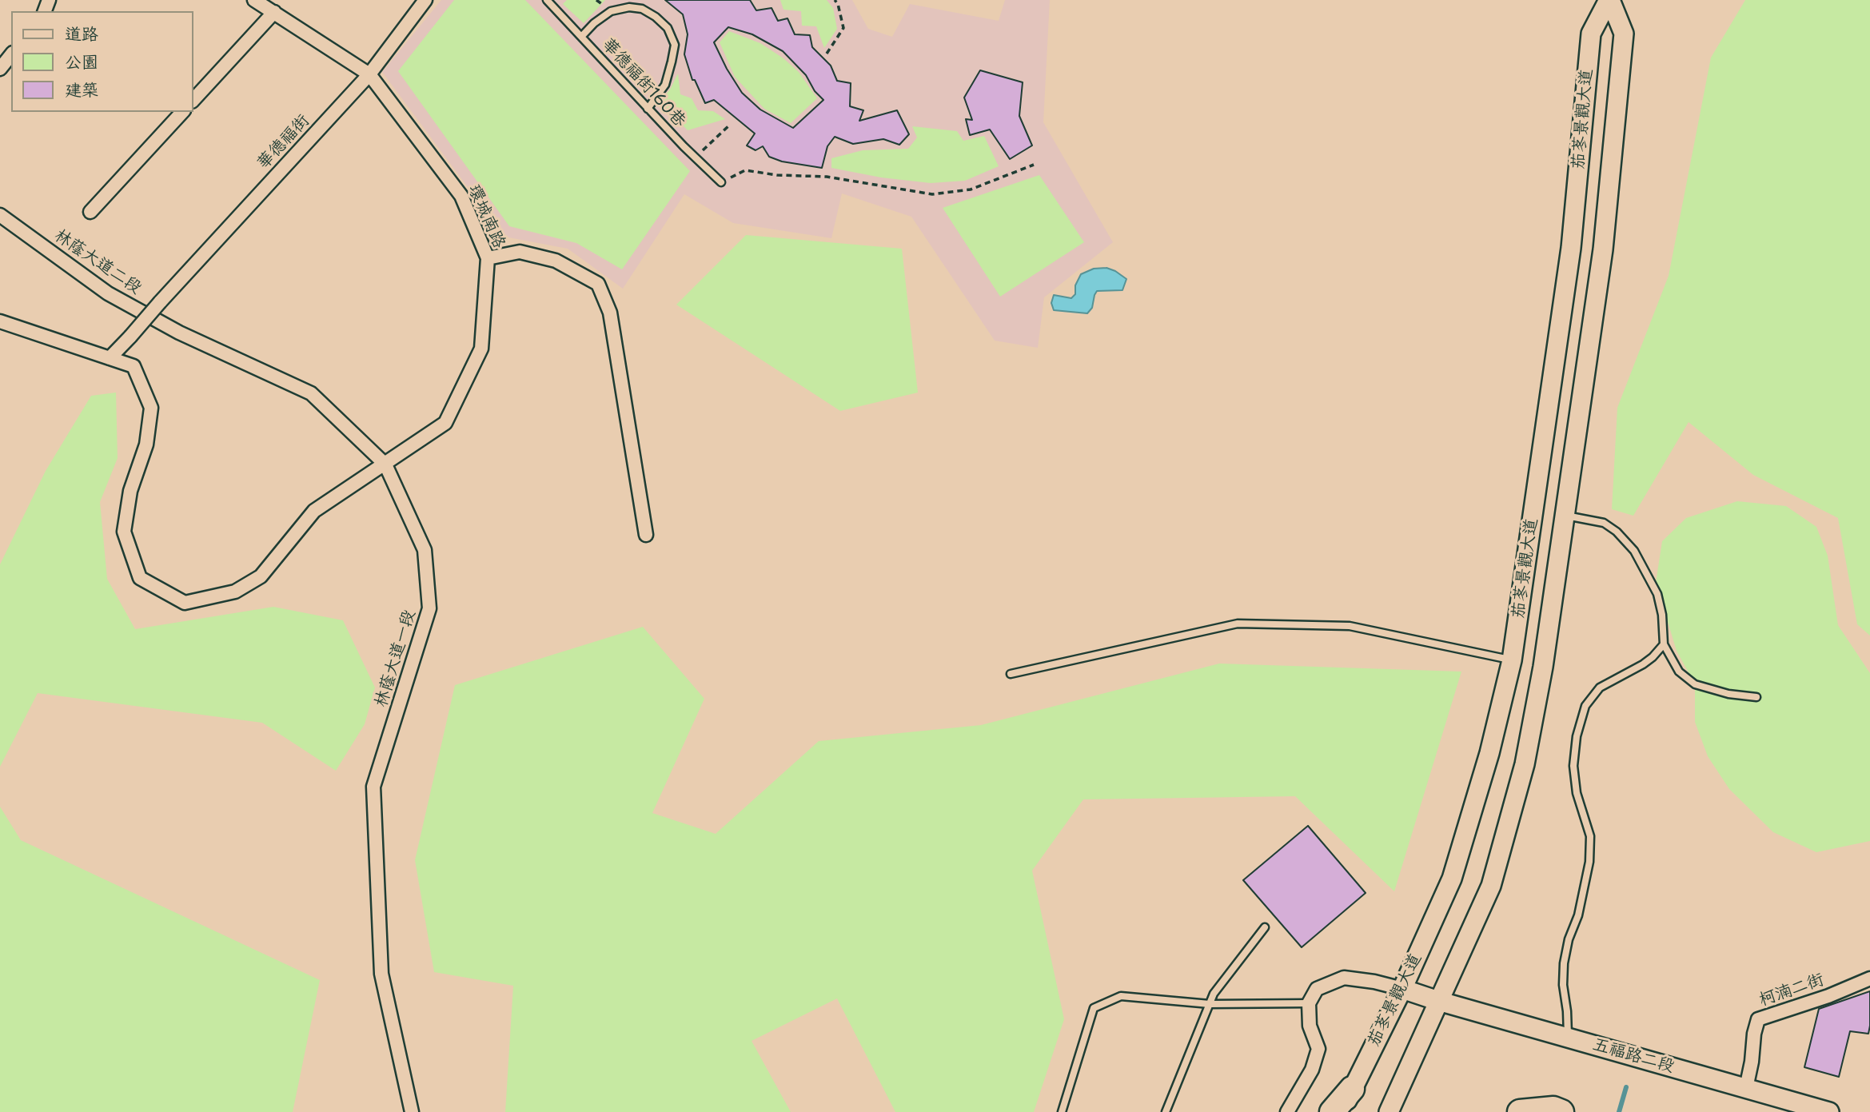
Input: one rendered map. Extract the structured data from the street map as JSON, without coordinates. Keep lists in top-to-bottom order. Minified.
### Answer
{"streets":{"street":["茄苳景觀大道","華德福街","環城南路","林蔭大道二段","林蔭大道一段","柯湳二街","五福路二段"],"lane":["華德福街160巷"]},"crossings":[["茄苳景觀大道","五福路二段"],["華德福街","環城南路"],["環城南路","林蔭大道一段"],["林蔭大道二段","林蔭大道一段"],["柯湳二街","五福路二段"]],"legend":["道路","公園","建築"]}
